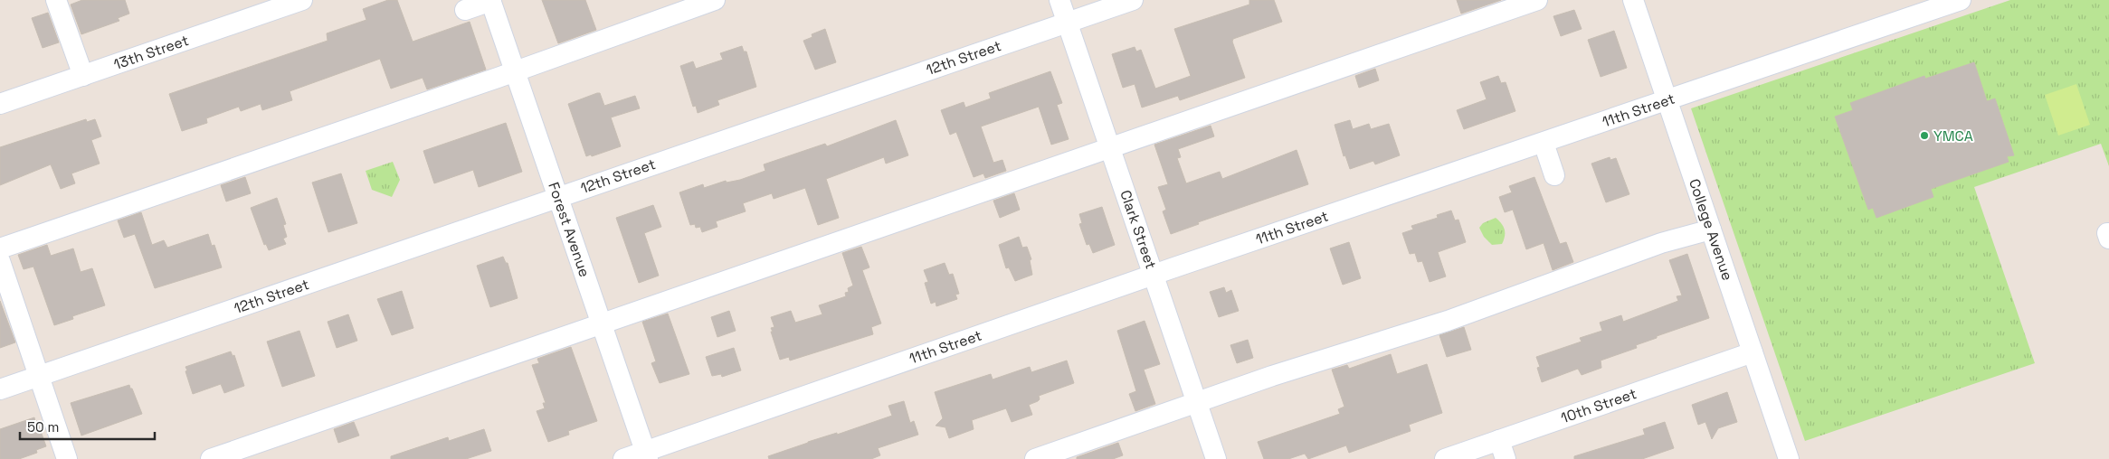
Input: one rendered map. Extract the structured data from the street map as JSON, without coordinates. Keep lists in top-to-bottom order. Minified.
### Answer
{"streets":{"street":["13th Street","12th Street","11th Street","Forest Avenue","Clark Street","College Avenue","10th Street"]},"crossings":[["12th Street","Forest Avenue"],["12th Street","Clark Street"],["11th Street","Forest Avenue"],["11th Street","Clark Street"],["11th Street","College Avenue"],["College Avenue","10th Street"]],"places":["YMCA"],"scale_bar":"50 m"}
